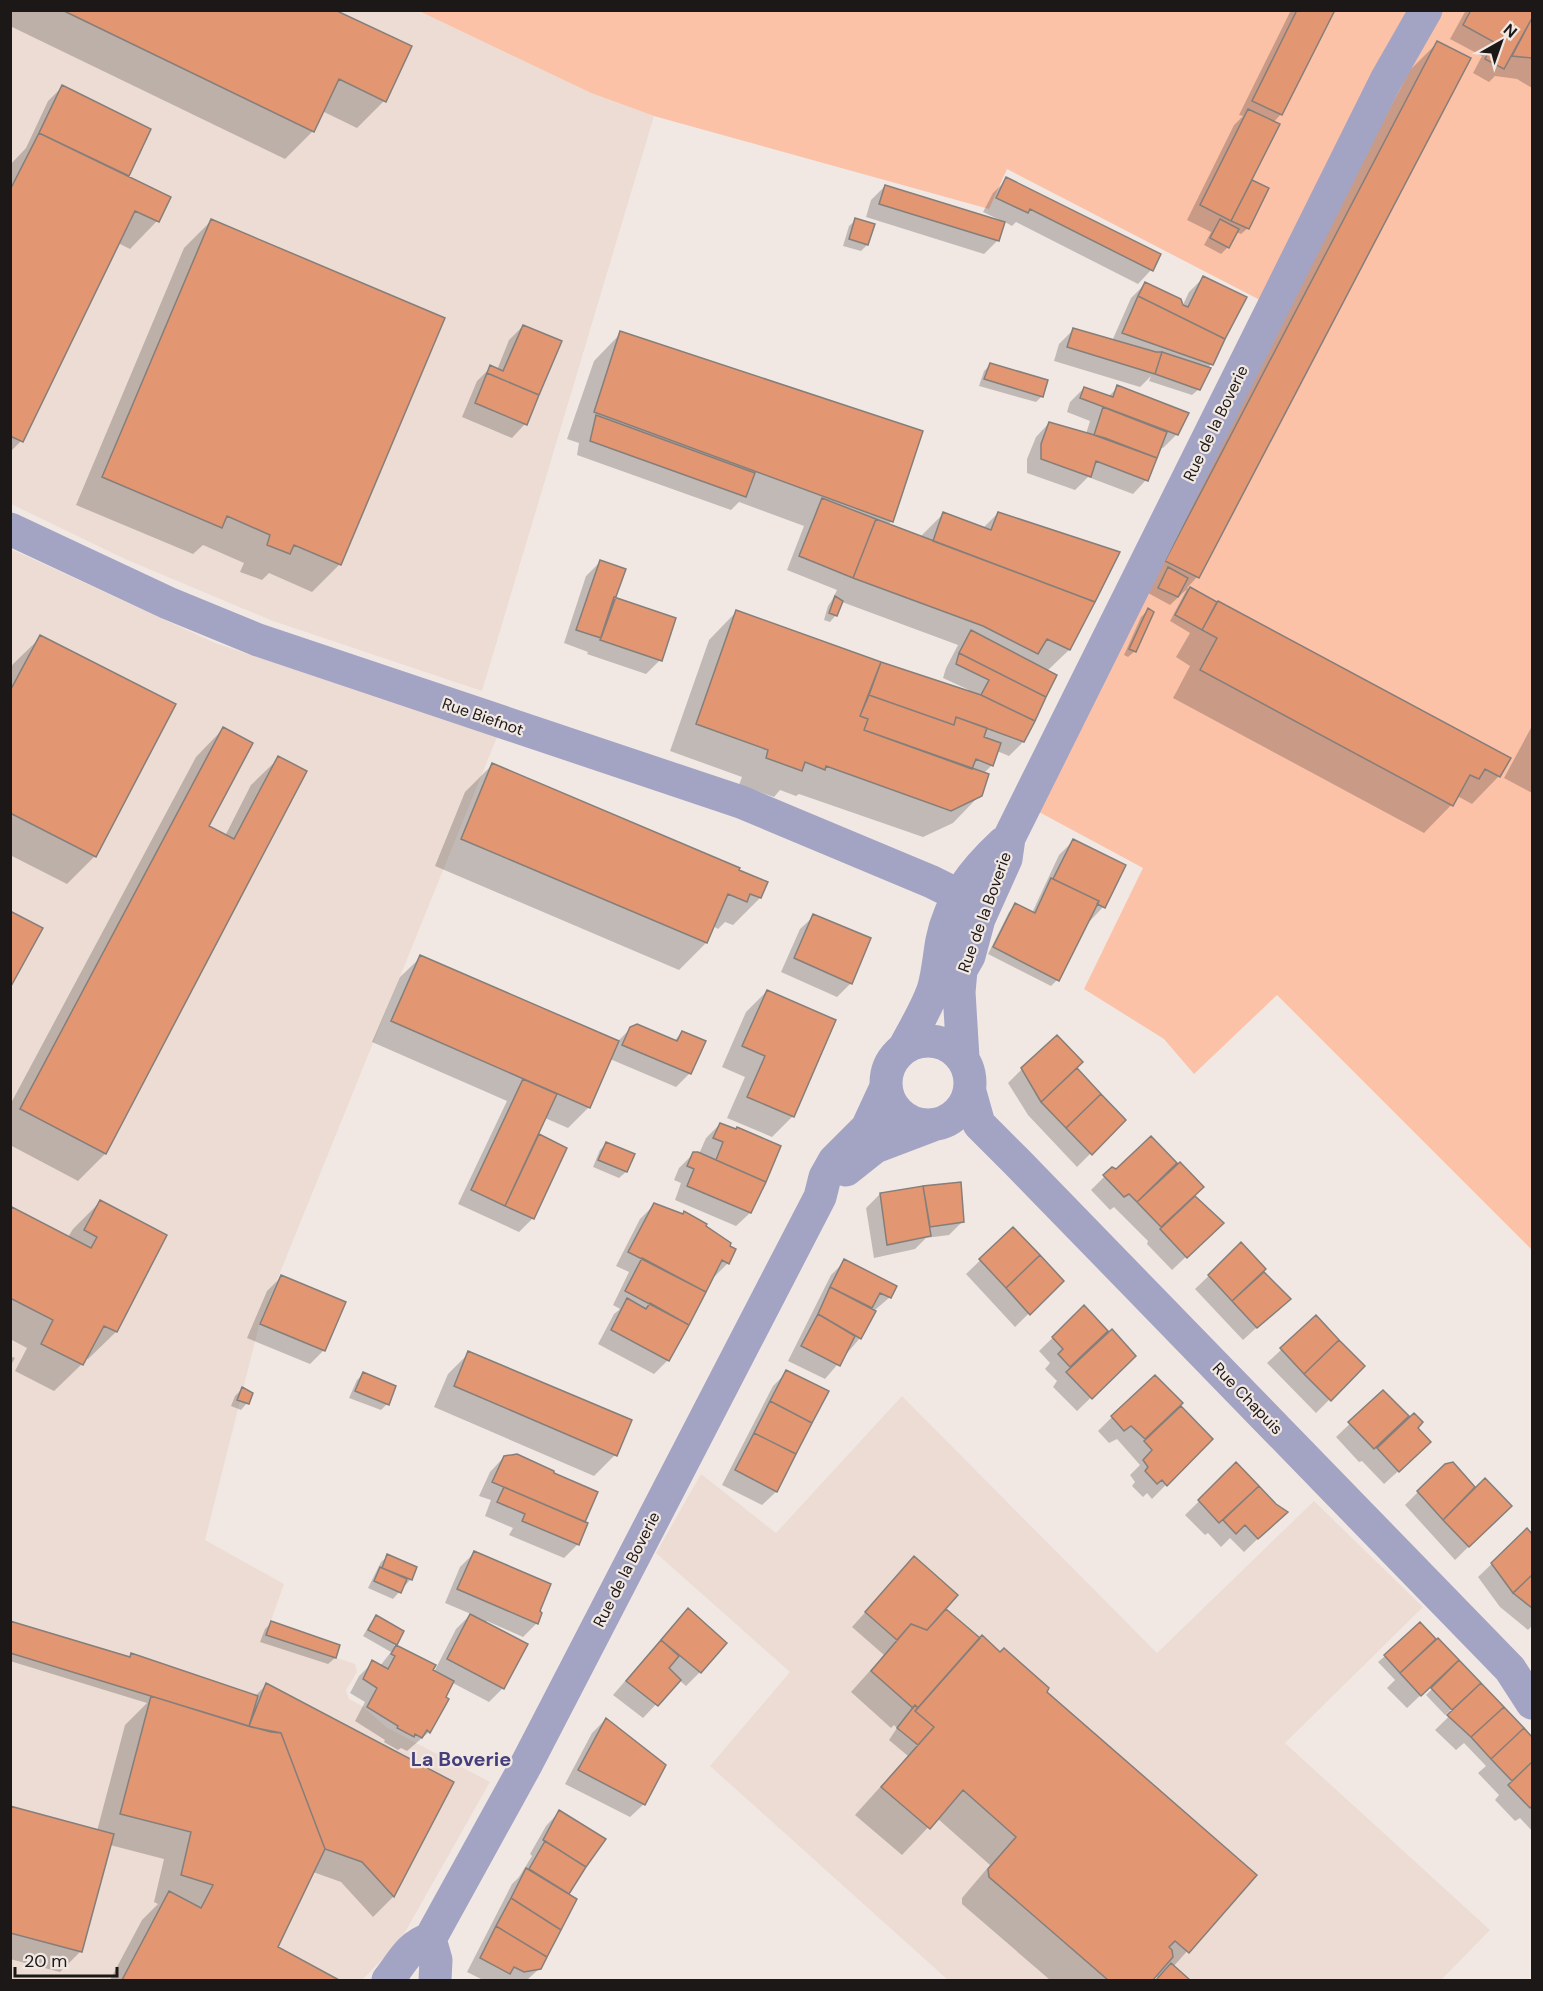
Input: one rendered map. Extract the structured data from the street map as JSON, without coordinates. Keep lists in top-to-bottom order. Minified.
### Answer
{"streets":{"street":["Rue de la Boverie","Rue Biefnot","Rue Chapuis"]},"crossings":[["Rue de la Boverie","Rue Biefnot"],["Rue de la Boverie","Rue Chapuis"]],"districts":["La Boverie"],"scale_bar":"20 m","north":"top right"}
